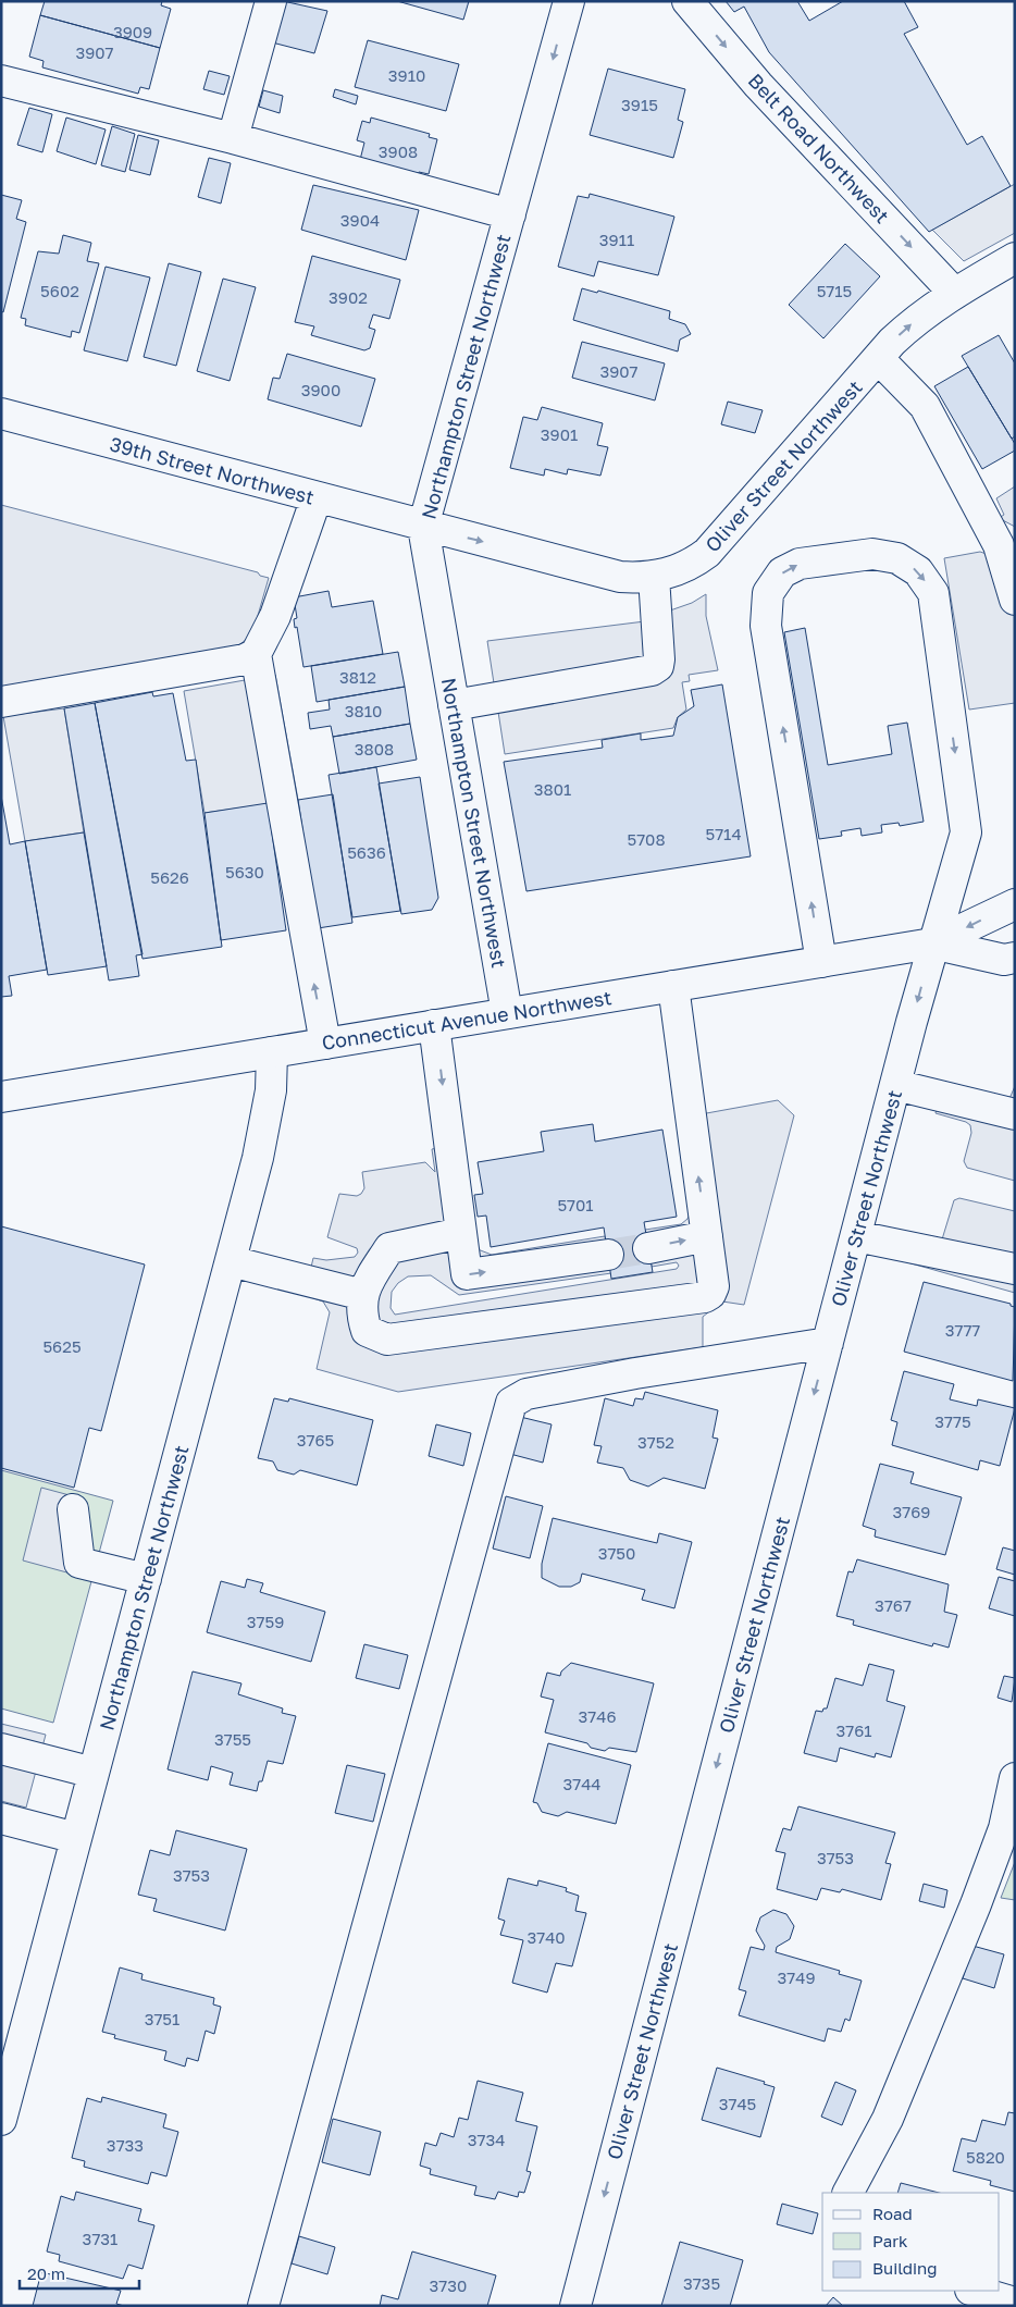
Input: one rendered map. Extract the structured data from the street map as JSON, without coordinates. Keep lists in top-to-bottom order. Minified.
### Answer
{"streets":{"street":["Belt Road Northwest","Northampton Street Northwest","Oliver Street Northwest","39th Street Northwest","Connecticut Avenue Northwest"]},"crossings":[["Belt Road Northwest","Oliver Street Northwest"],["Northampton Street Northwest","Oliver Street Northwest"],["Northampton Street Northwest","39th Street Northwest"],["Northampton Street Northwest","Connecticut Avenue Northwest"],["Oliver Street Northwest","39th Street Northwest"],["Oliver Street Northwest","Connecticut Avenue Northwest"]],"one_way":["Belt Road Northwest"],"house_numbers":["3909","3907","3910","3915","3908","3904","3911","5602","5715","3902","3907","3900","3901","3812","3810","3808","3801","5714","5708","5636","5630","5626","5701","3777","5625","3775","3765","3752","3769","3750","3767","3759","3746","3761","3755","3744","3753","3753","3740","3749","3751","3745","3734","3733","5820","3731","3735","3730"],"legend":["Road","Park","Building"],"scale_bar":"20 m"}
